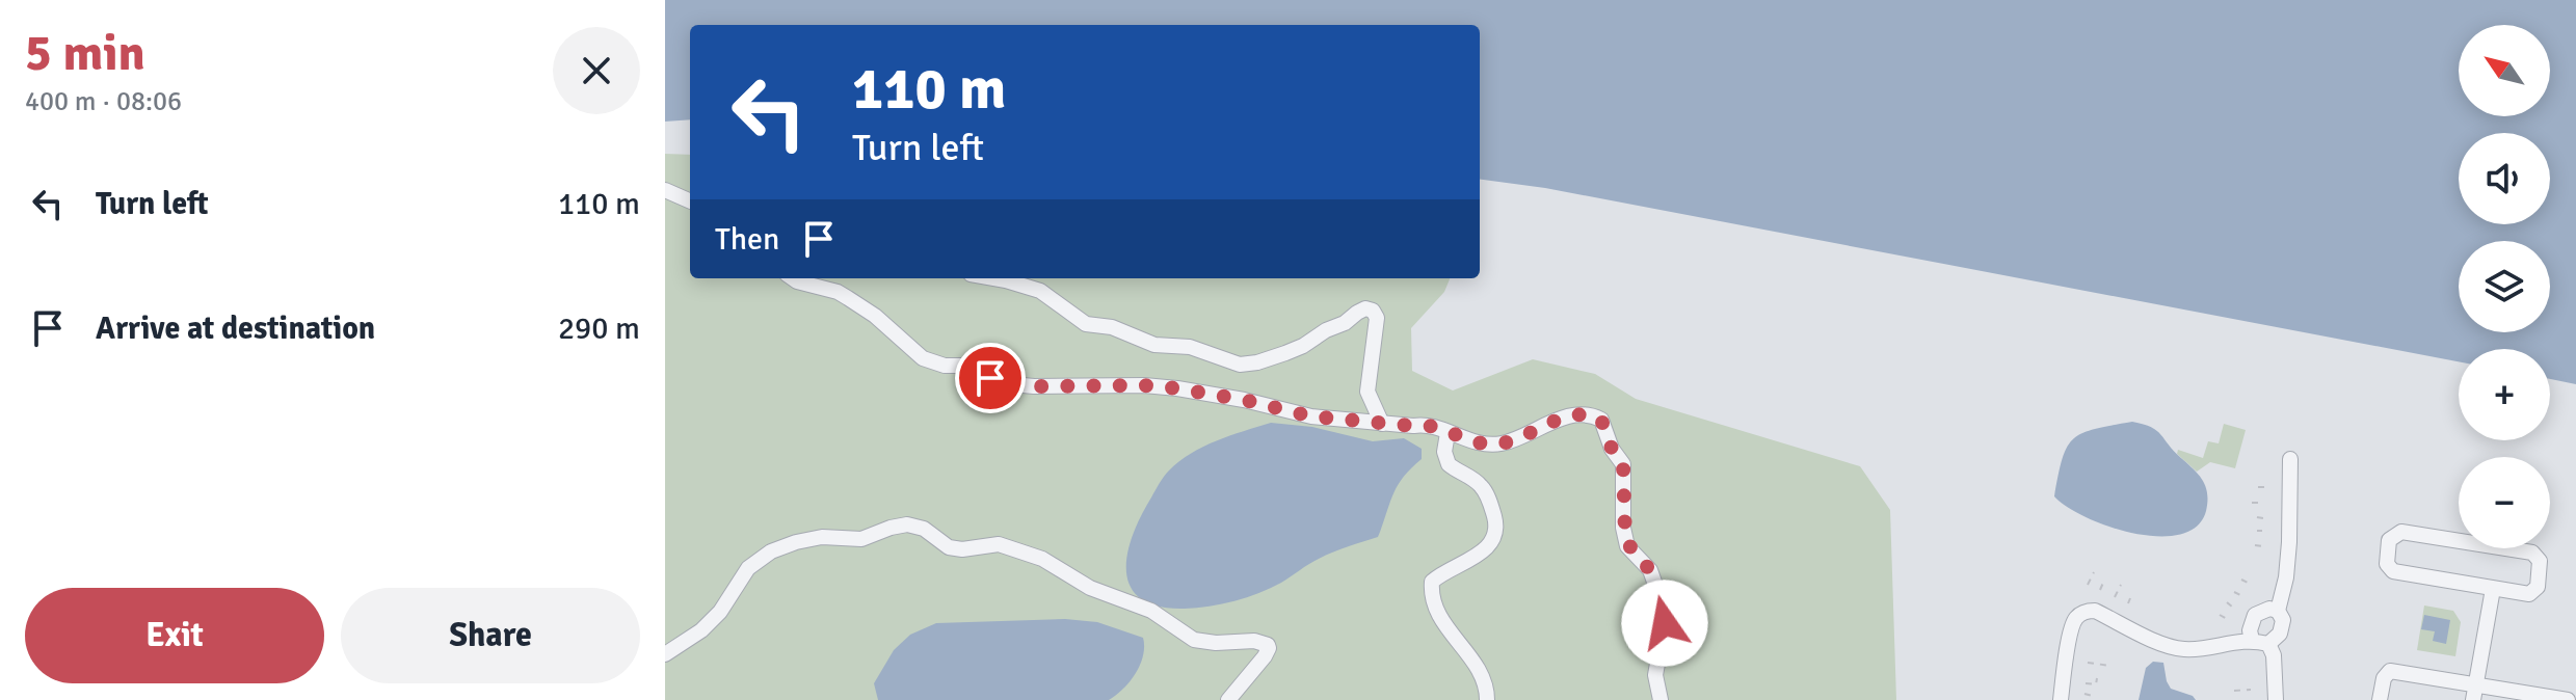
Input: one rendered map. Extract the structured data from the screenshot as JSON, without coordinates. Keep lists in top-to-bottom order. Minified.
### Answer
{"north":"top left","page":{"heading":["5 min","400 m · 08:06"],"map_buttons":["+","−"],"turn":["110 m","Turn left"],"list":[{"name":"Turn left","value":"110 m"},{"name":"Arrive at destination","value":"290 m"}],"then":"Then","buttons":["Exit","Share"]}}
